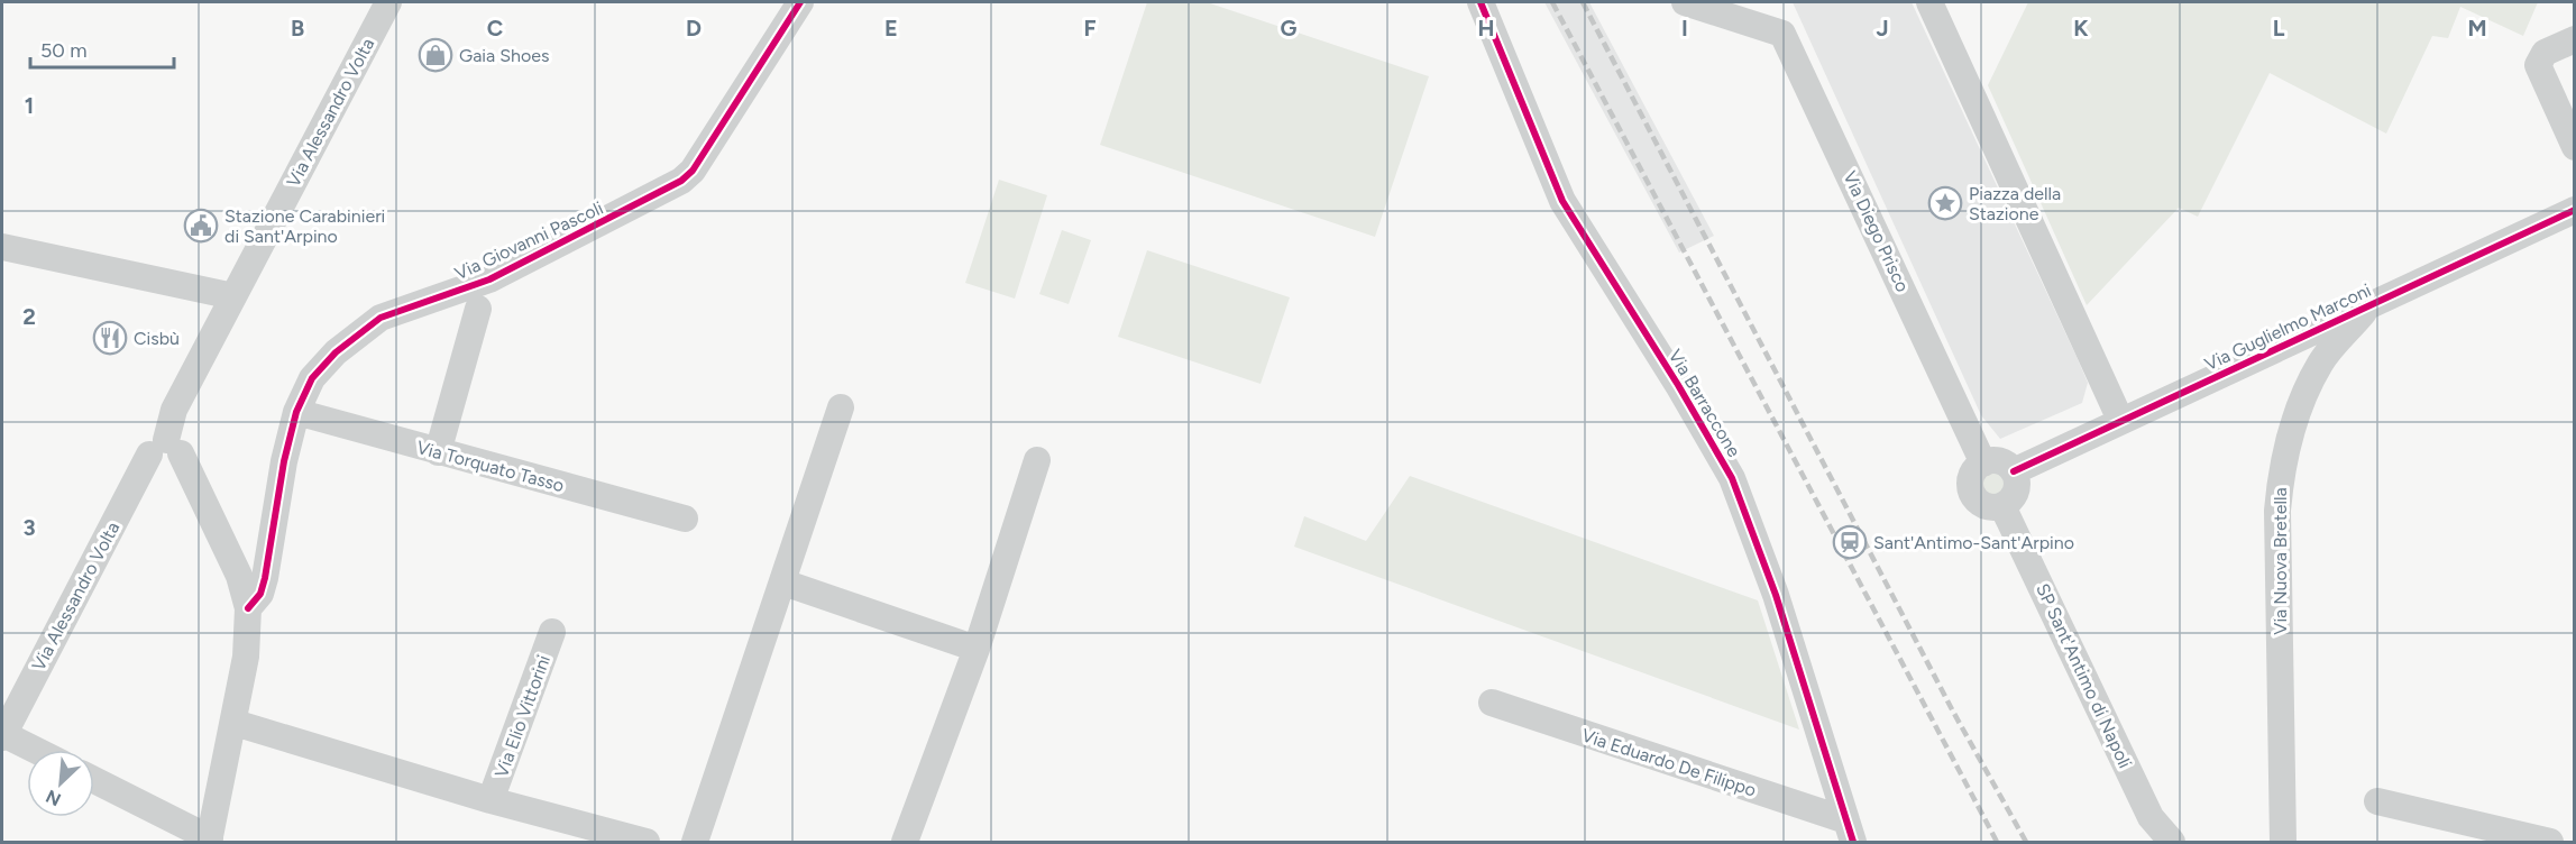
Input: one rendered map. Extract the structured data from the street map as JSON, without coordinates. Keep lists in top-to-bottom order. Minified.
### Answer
{"streets":{"street":["Via Alessandro Volta","Via Diego Prisco","Via Giovanni Pascoli","Via Guglielmo Marconi","Via Barraccone","Via Torquato Tasso","Via Nuova Bretella","SP Sant'Antimo di Napoli","Via Elio Vittorini","Via Eduardo De Filippo"]},"crossings":[["Via Diego Prisco","Via Guglielmo Marconi"],["Via Diego Prisco","SP Sant'Antimo di Napoli"],["Via Giovanni Pascoli","Via Torquato Tasso"],["Via Guglielmo Marconi","Via Nuova Bretella"],["Via Guglielmo Marconi","SP Sant'Antimo di Napoli"],["Via Barraccone","Via Eduardo De Filippo"]],"places":{"shop":["Gaia Shoes"],"place":["Piazza della Stazione"],"public building":["Stazione Carabinieri di Sant'Arpino"],"restaurant":["Cisbù"],"station":["Sant'Antimo-Sant'Arpino"]},"scale_bar":"50 m","north":"bottom left","grid":{"columns":["B","C","D","E","F","G","H","I","J","K","L","M"],"rows":["1","2","3"]}}
